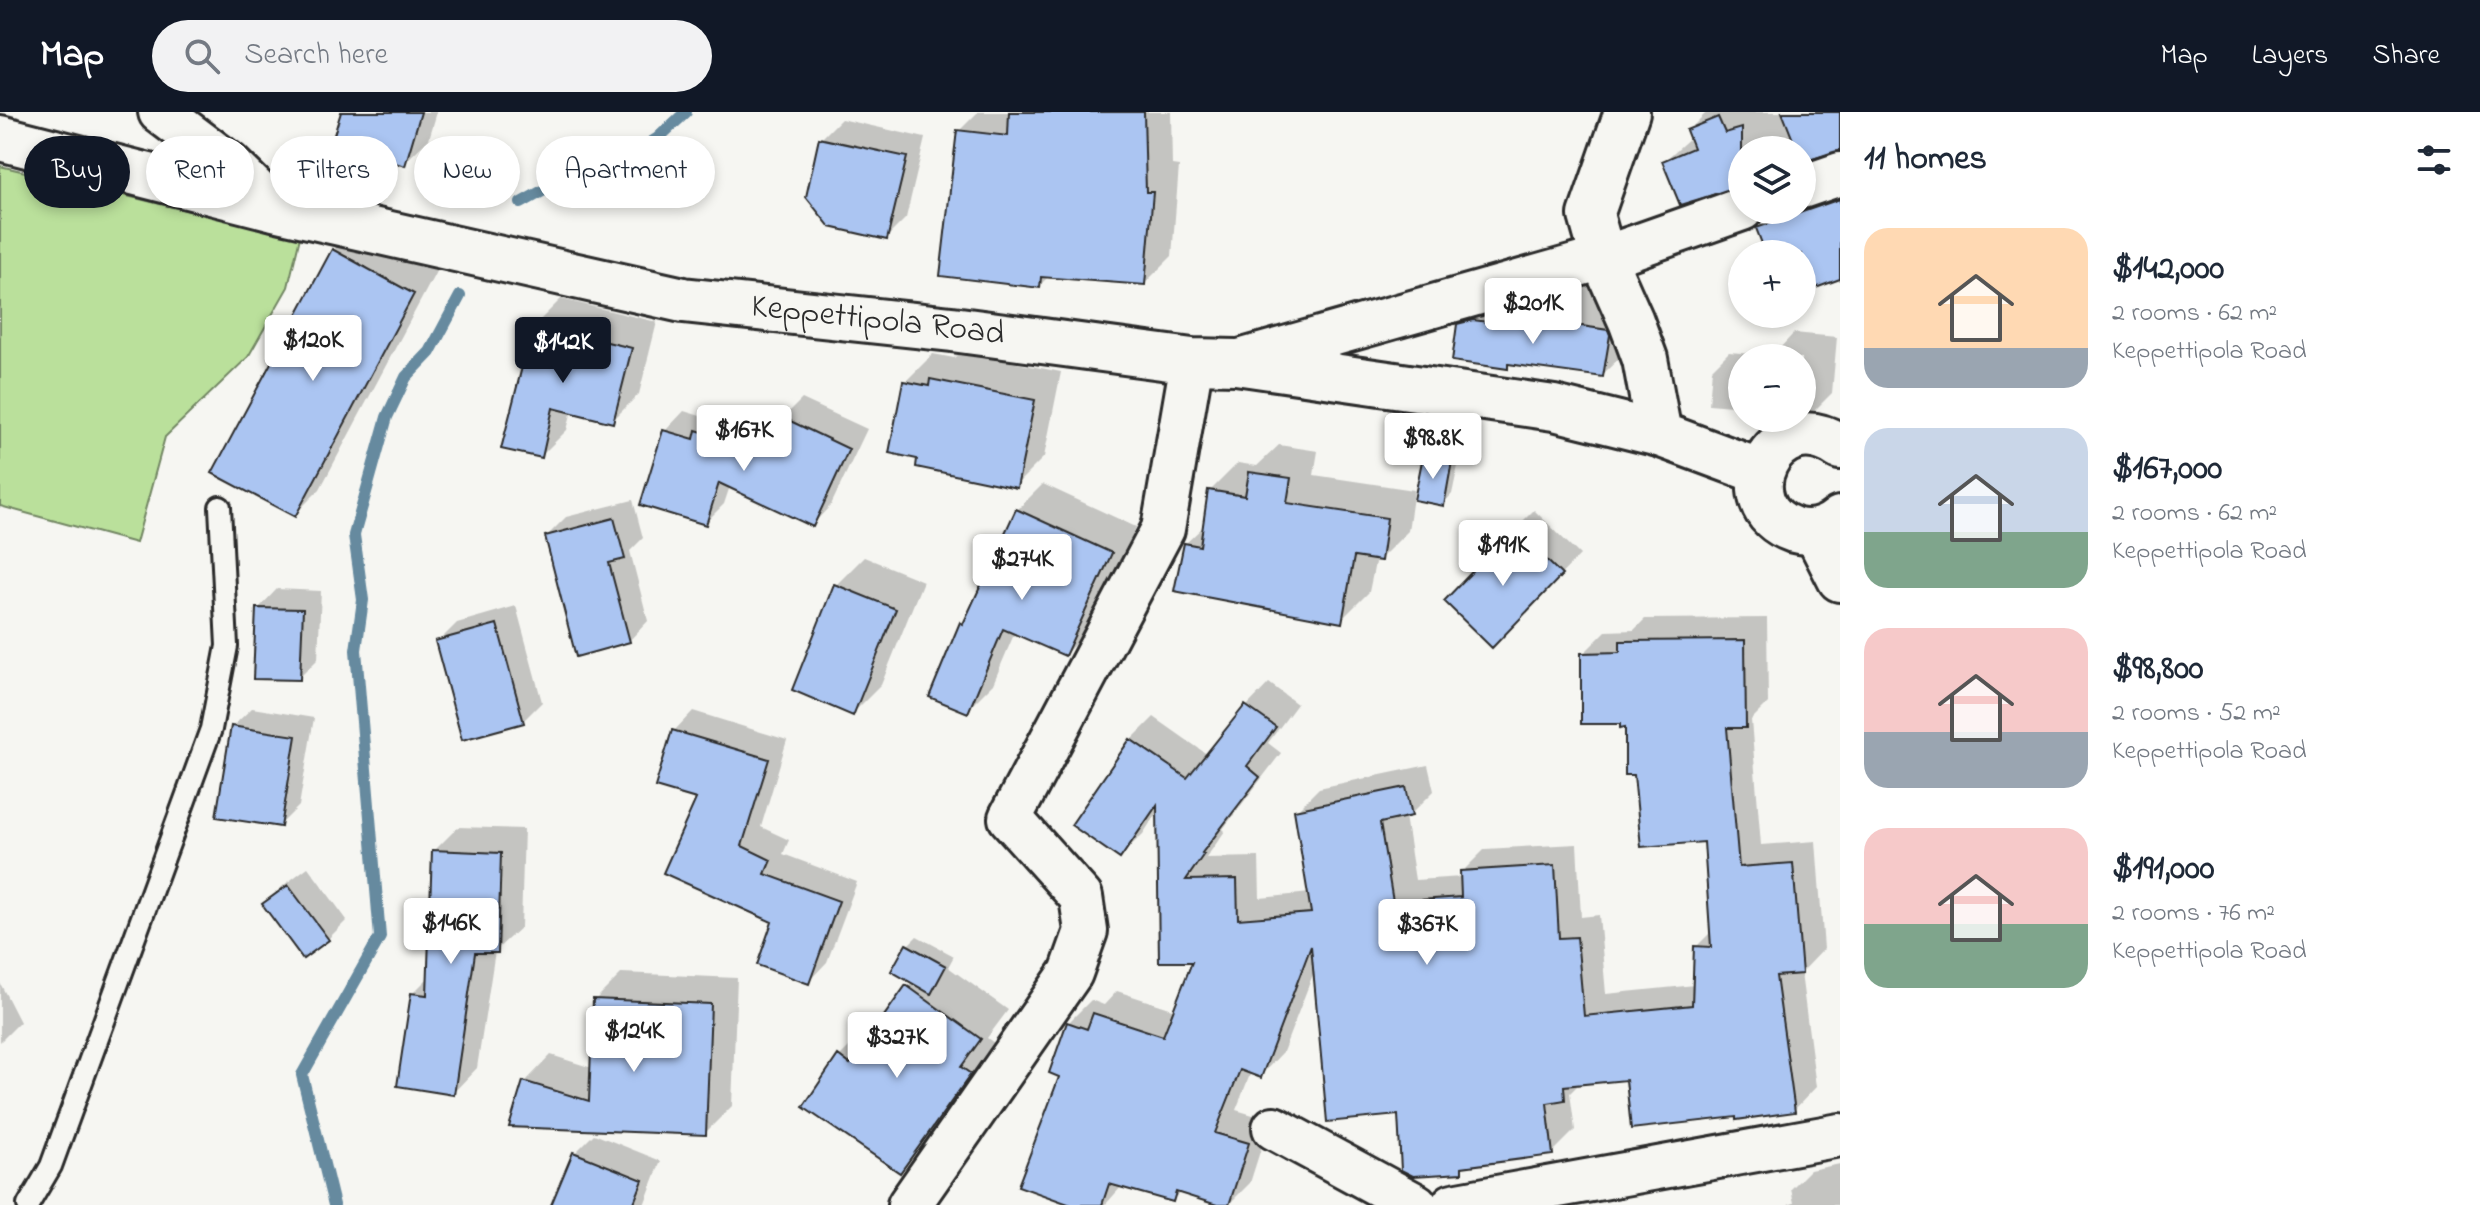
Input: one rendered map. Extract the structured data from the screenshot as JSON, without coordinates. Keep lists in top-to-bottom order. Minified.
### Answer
{"streets":{"main road":["Keppettipola Road"]},"page":{"header":"Map","search":"Search here","nav":["Map","Layers","Share"],"heading":"11 homes","map_buttons":["+","−"],"chip":["Buy","Rent","Filters","New","Apartment"],"list":[{"name":"$142,000","note":"2 rooms · 62 m² · Keppettipola Road"},{"name":"$167,000","note":"2 rooms · 62 m² · Keppettipola Road"},{"name":"$98,800","note":"2 rooms · 52 m² · Keppettipola Road"},{"name":"$191,000","note":"2 rooms · 76 m² · Keppettipola Road"}],"price":["$201K","$120K","$142K","$167K","$98.8K","$191K","$274K","$146K","$367K","$124K","$327K"]}}
